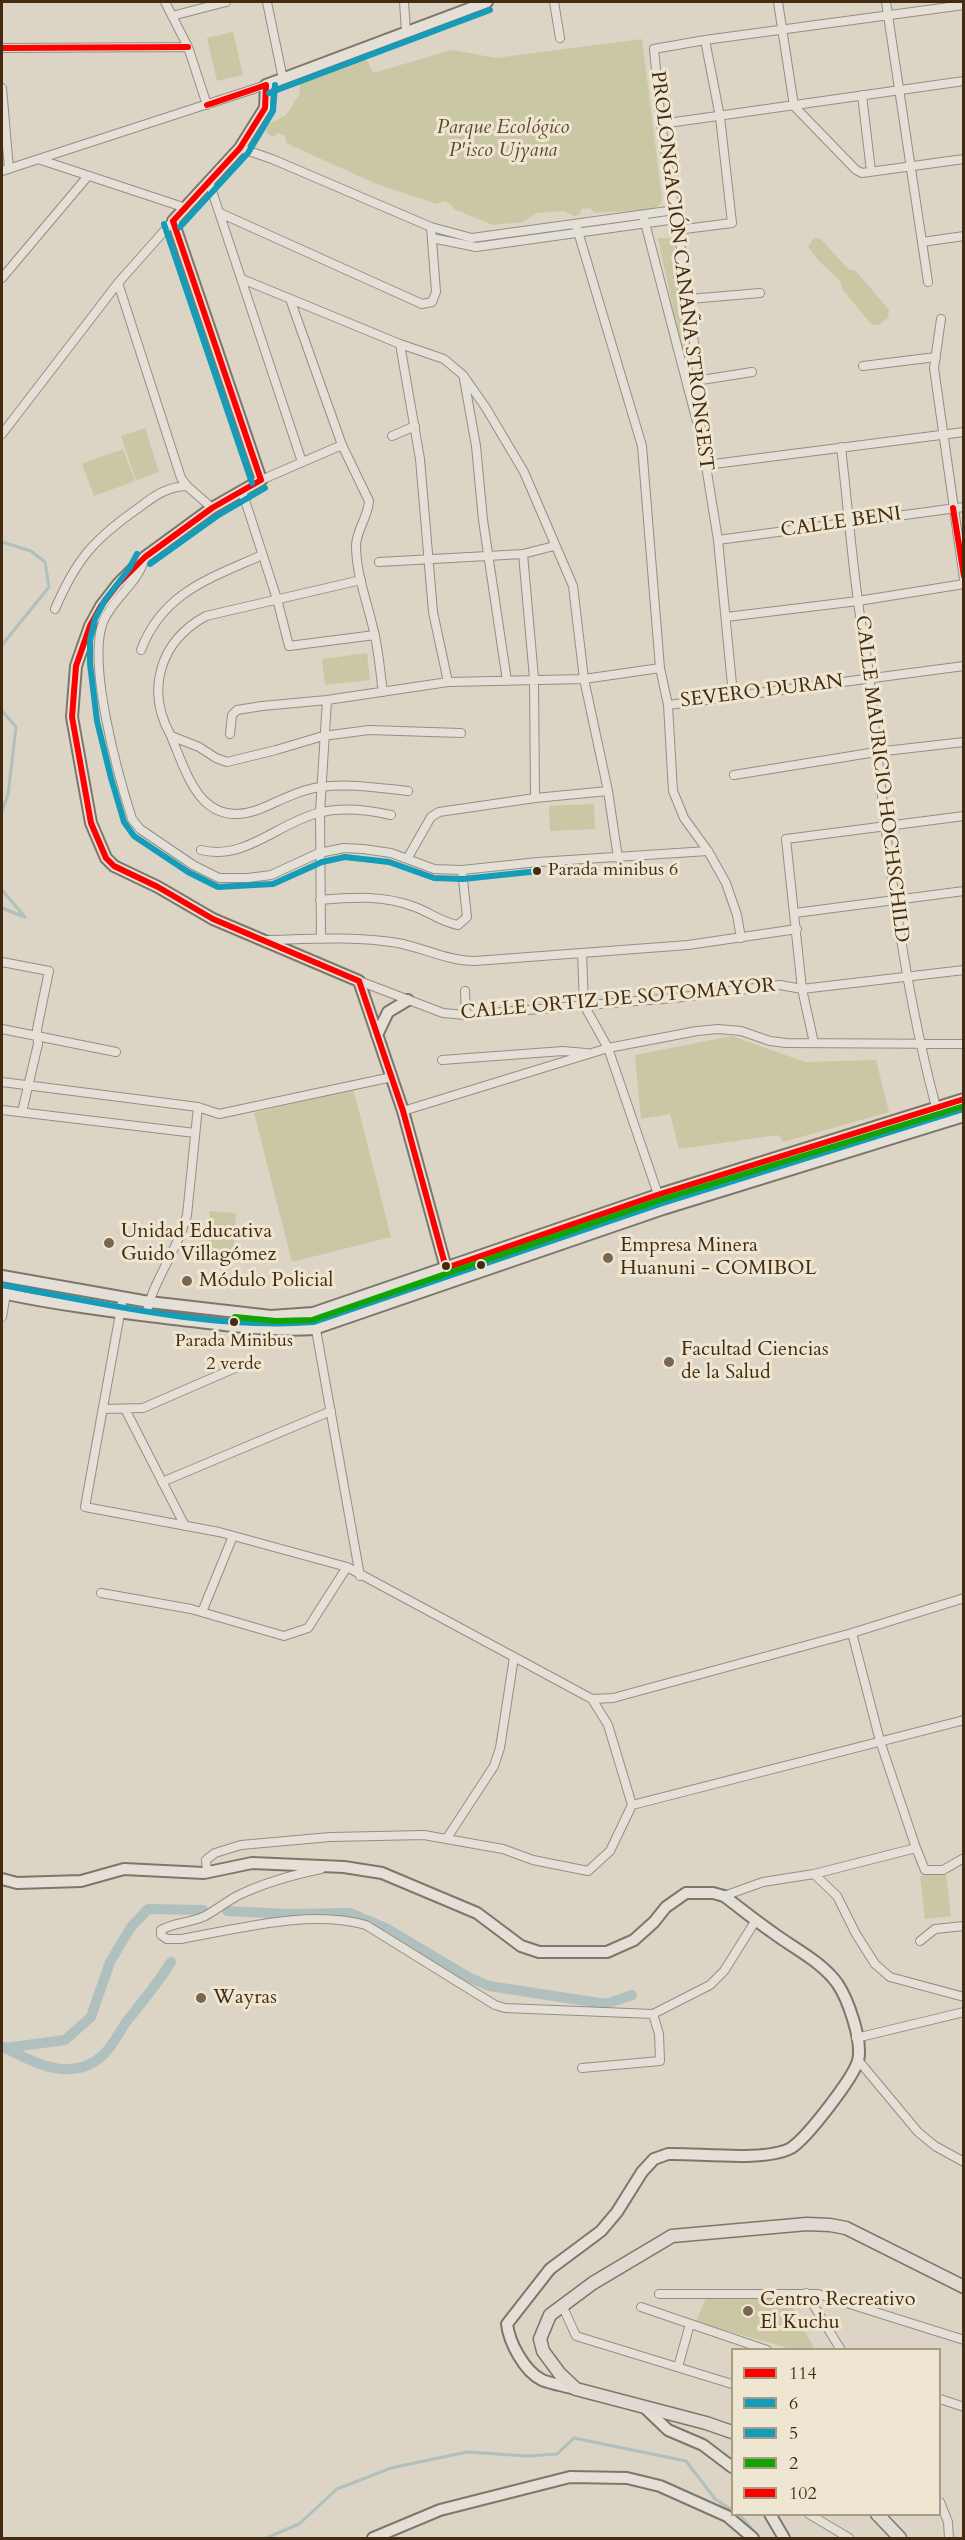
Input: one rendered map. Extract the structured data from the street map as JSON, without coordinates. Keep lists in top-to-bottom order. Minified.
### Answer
{"streets":{"street":["PROLONGACIÓN CANAÑA STRONGEST","CALLE BENI","SEVERO DURAN","CALLE MAURICIO HOCHSCHILD","CALLE ORTIZ DE SOTOMAYOR"]},"crossings":[["PROLONGACIÓN CANAÑA STRONGEST","CALLE BENI"],["PROLONGACIÓN CANAÑA STRONGEST","SEVERO DURAN"],["CALLE BENI","CALLE MAURICIO HOCHSCHILD"],["SEVERO DURAN","CALLE MAURICIO HOCHSCHILD"],["CALLE MAURICIO HOCHSCHILD","CALLE ORTIZ DE SOTOMAYOR"]],"parks":["Parque Ecológico P'isco Ujyana"],"places":["Parada minibus 6","Unidad Educativa Guido Villagómez","Empresa Minera Huanuni - COMIBOL","Módulo Policial","Parada Minibus 2 verde","Facultad Ciencias de la Salud","Wayras","Centro Recreativo El Kuchu"],"lines":["transit line 6","transit line 114","transit line 102","transit line 2","transit line 5"],"legend":["114","6","5","2","102"]}
